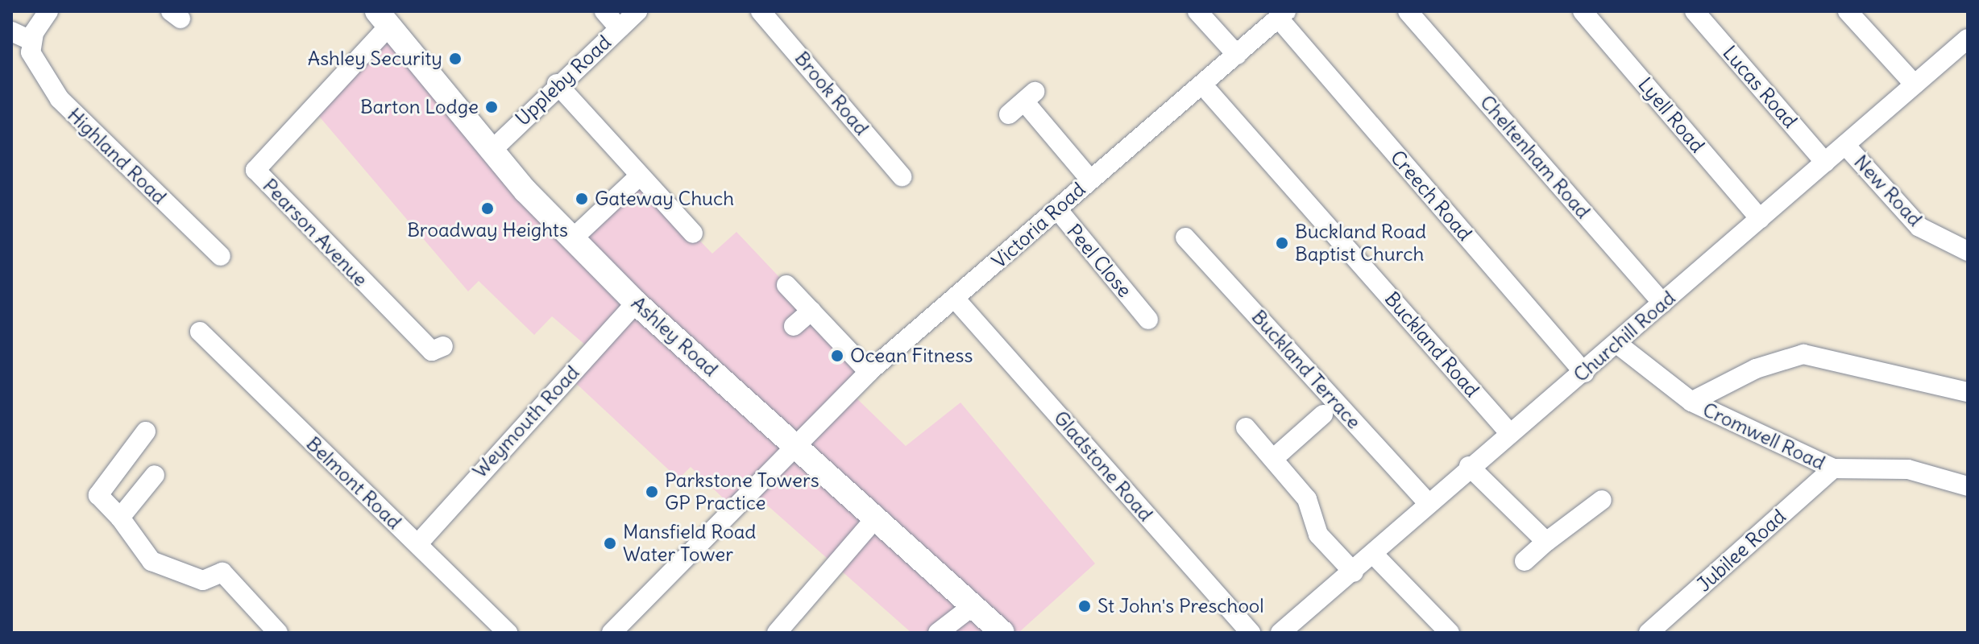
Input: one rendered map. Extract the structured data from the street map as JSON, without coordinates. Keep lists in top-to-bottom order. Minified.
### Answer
{"streets":{"main road":["Ashley Road"],"street":["Uppleby Road","Lucas Road","Brook Road","Lyell Road","Highland Road","Cheltenham Road","New Road","Creech Road","Victoria Road","Pearson Avenue","Peel Close","Churchill Road","Buckland Road","Buckland Terrace","Weymouth Road","Cromwell Road","Gladstone Road","Belmont Road","Jubilee Road"]},"crossings":[["Uppleby Road","Ashley Road"],["Lucas Road","Churchill Road"],["Lyell Road","Churchill Road"],["Cheltenham Road","Churchill Road"],["New Road","Churchill Road"],["Creech Road","Victoria Road"],["Creech Road","Churchill Road"],["Victoria Road","Peel Close"],["Victoria Road","Ashley Road"],["Victoria Road","Buckland Road"],["Victoria Road","Gladstone Road"],["Pearson Avenue","Ashley Road"],["Ashley Road","Weymouth Road"],["Churchill Road","Buckland Road"],["Churchill Road","Buckland Terrace"],["Churchill Road","Cromwell Road"],["Weymouth Road","Belmont Road"],["Cromwell Road","Jubilee Road"]],"places":["Ashley Security","Barton Lodge","Gateway Chuch","Broadway Heights","Buckland Road Baptist Church","Ocean Fitness","Parkstone Towers GP Practice","Mansfield Road Water Tower","St John's Preschool"]}
